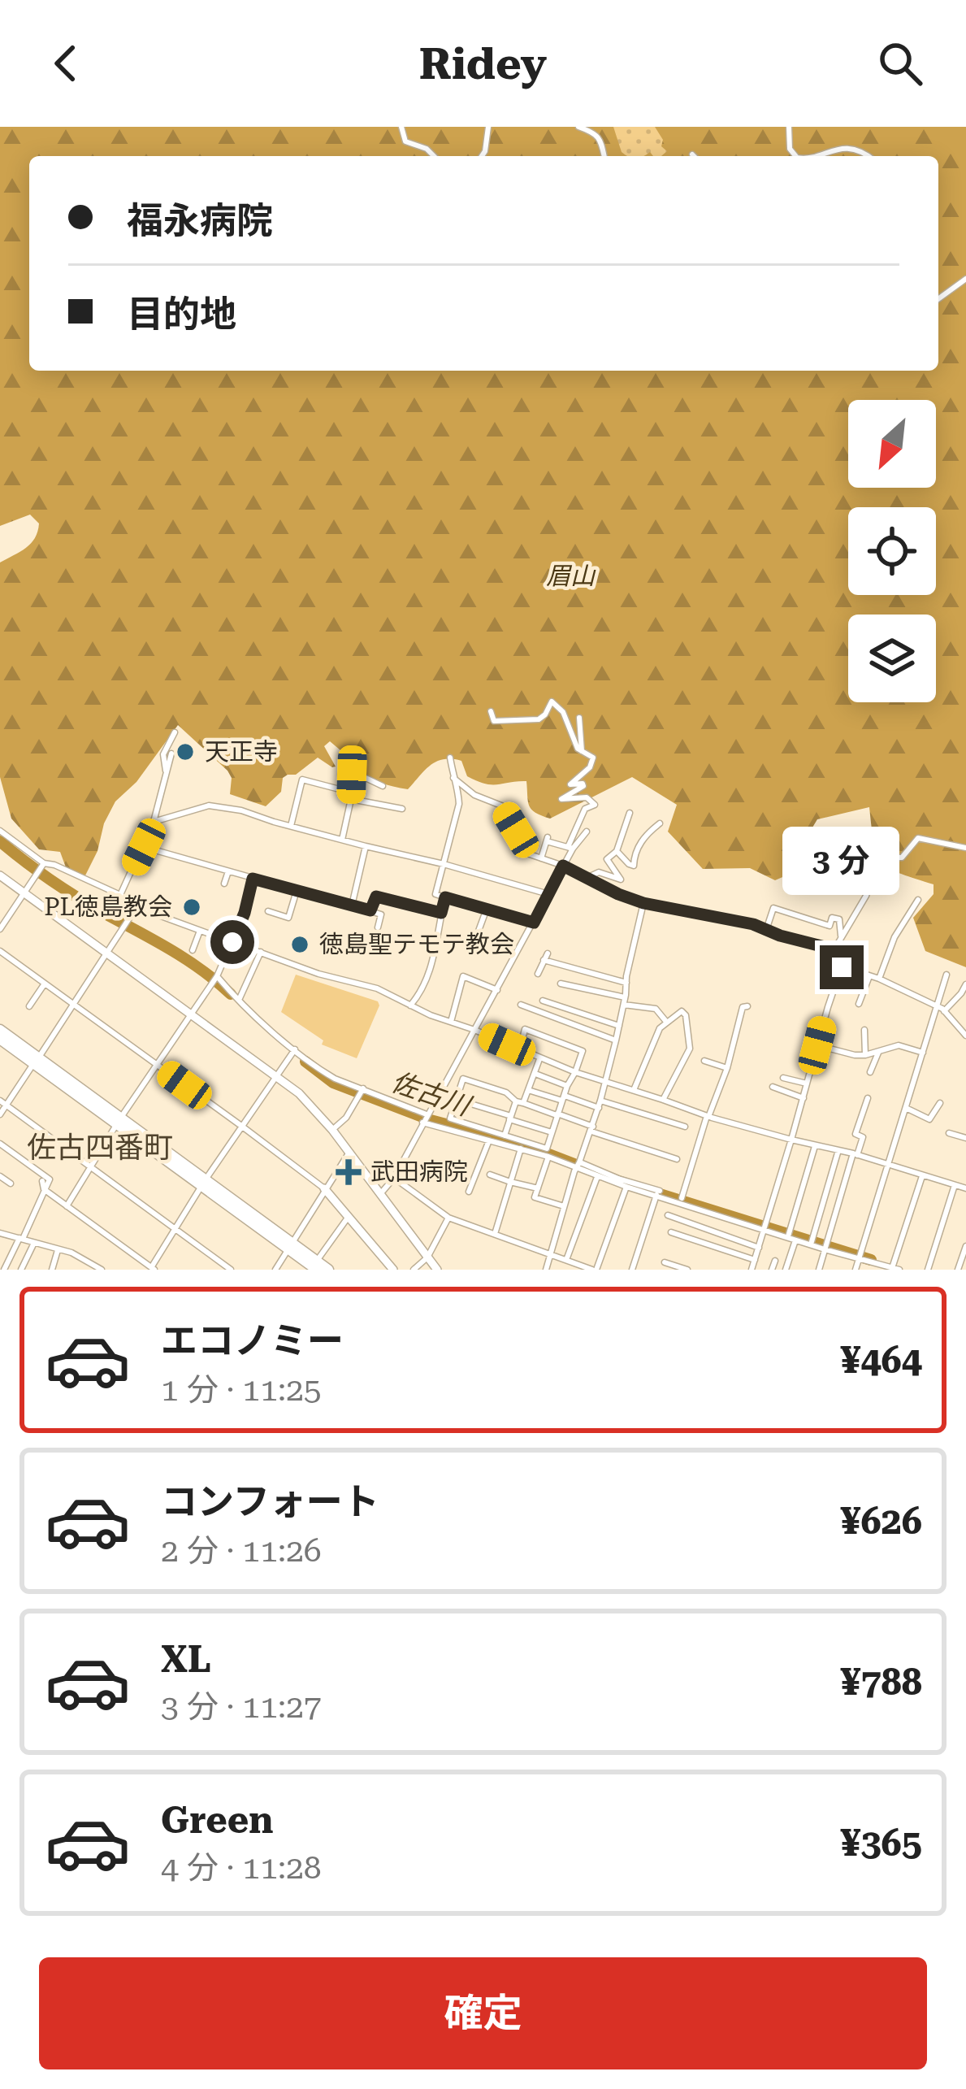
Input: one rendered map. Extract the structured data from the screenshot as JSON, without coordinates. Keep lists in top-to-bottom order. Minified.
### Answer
{"districts":["佐古四番町"],"water":["佐古川"],"parks":["眉山"],"places":{"other":["天正寺","PL徳島教会","徳島聖テモテ教会"],"health":["武田病院"]},"north":"bottom left","page":{"header":"Ridey","banner":["福永病院","目的地"],"bubble":"3 分","list":[{"name":"エコノミー","note":"1 分 · 11:25","value":"¥464"},{"name":"コンフォート","note":"2 分 · 11:26","value":"¥626"},{"name":"XL","note":"3 分 · 11:27","value":"¥788"},{"name":"Green","note":"4 分 · 11:28","value":"¥365"}],"buttons":"確定"}}
